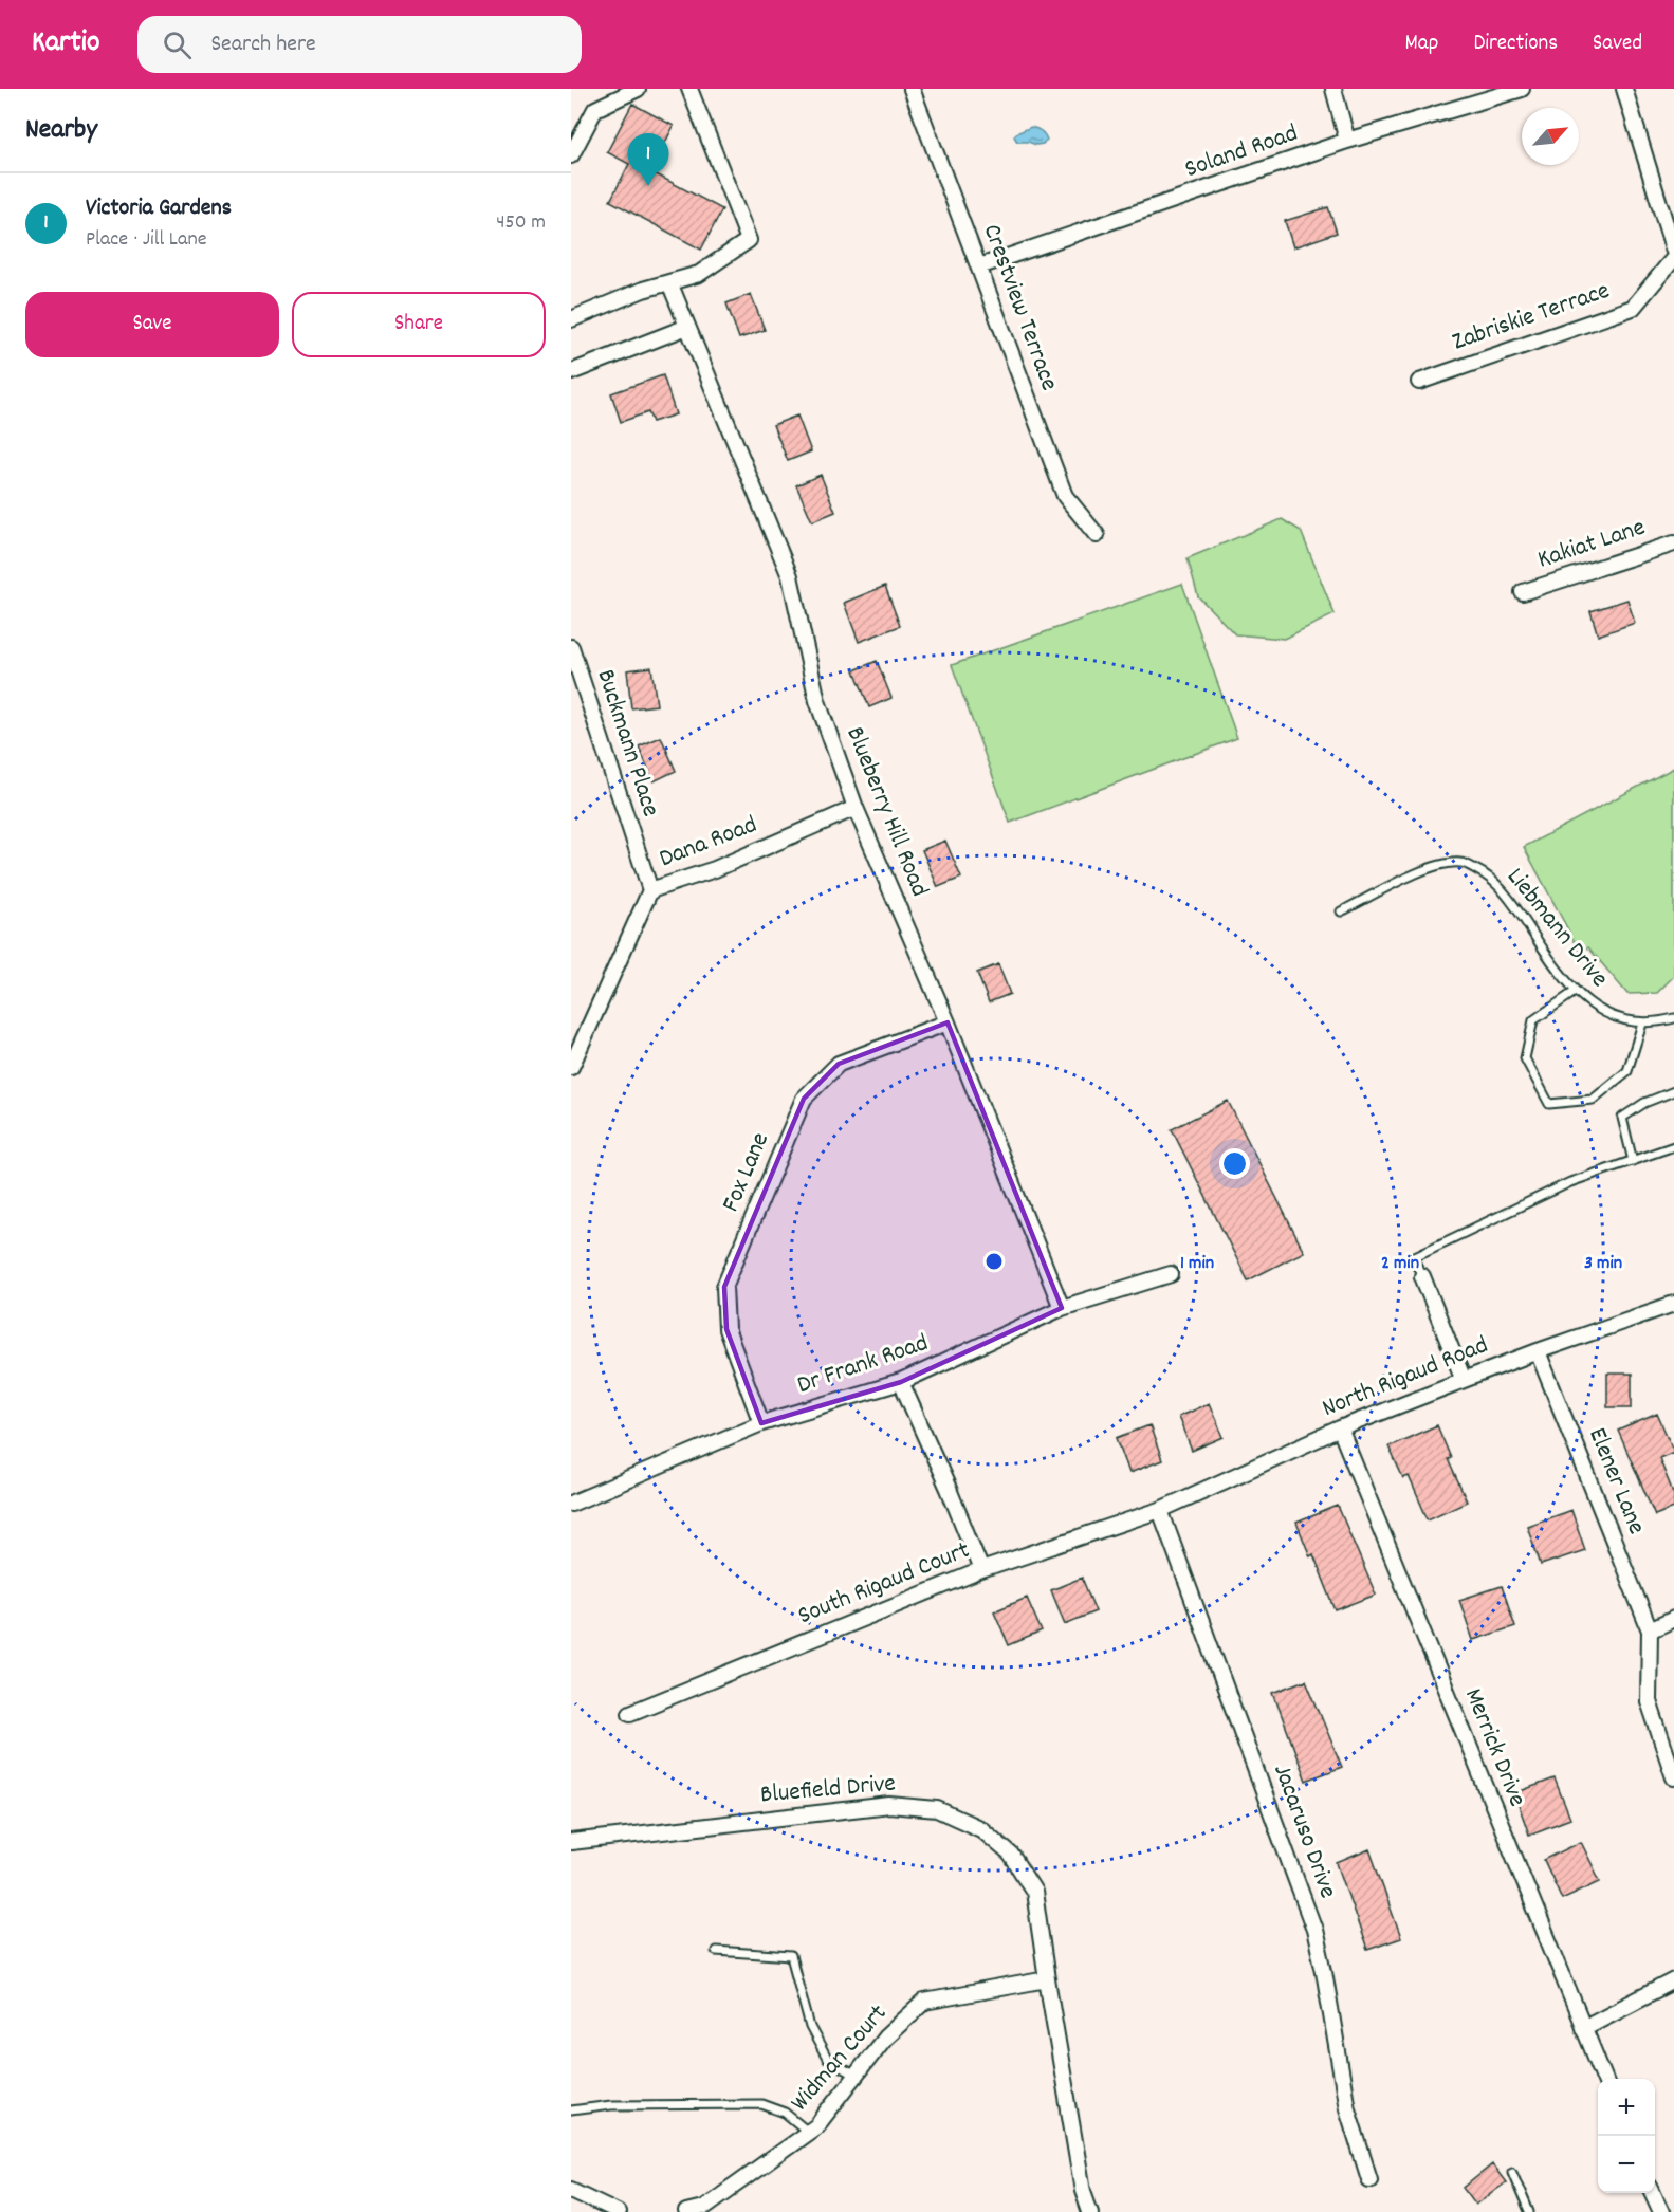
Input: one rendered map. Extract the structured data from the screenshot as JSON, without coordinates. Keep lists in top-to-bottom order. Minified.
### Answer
{"streets":{"street":["Soland Road","Crestview Terrace","Zabriskie Terrace","Kakiat Lane","Buckmann Place","Blueberry Hill Road","Dana Road","Fox Lane","Dr Frank Road","North Rigaud Road","Elener Lane","South Rigaud Court","Merrick Drive","Bluefield Drive","Jacaruso Drive","Widman Court"],"lane":["Liebmann Drive"]},"crossings":[["Soland Road","Crestview Terrace"],["Buckmann Place","Dana Road"],["Blueberry Hill Road","Dana Road"],["Blueberry Hill Road","Fox Lane"],["Blueberry Hill Road","Dr Frank Road"],["Fox Lane","Dr Frank Road"],["North Rigaud Road","Elener Lane"],["North Rigaud Road","South Rigaud Court"],["North Rigaud Road","Merrick Drive"],["North Rigaud Road","Jacaruso Drive"],["South Rigaud Court","Jacaruso Drive"],["Bluefield Drive","Widman Court"]],"north":"top right","page":{"header":"Kartio","search":"Search here","nav":["Map","Directions","Saved"],"heading":"Nearby","pins":"1","list":[{"mark":"1","name":"Victoria Gardens","note":"Place · Jill Lane","value":"450 m"}],"buttons":["Save","Share"],"map_buttons":["+","−"]},"rings":["1 min","2 min","3 min"]}
